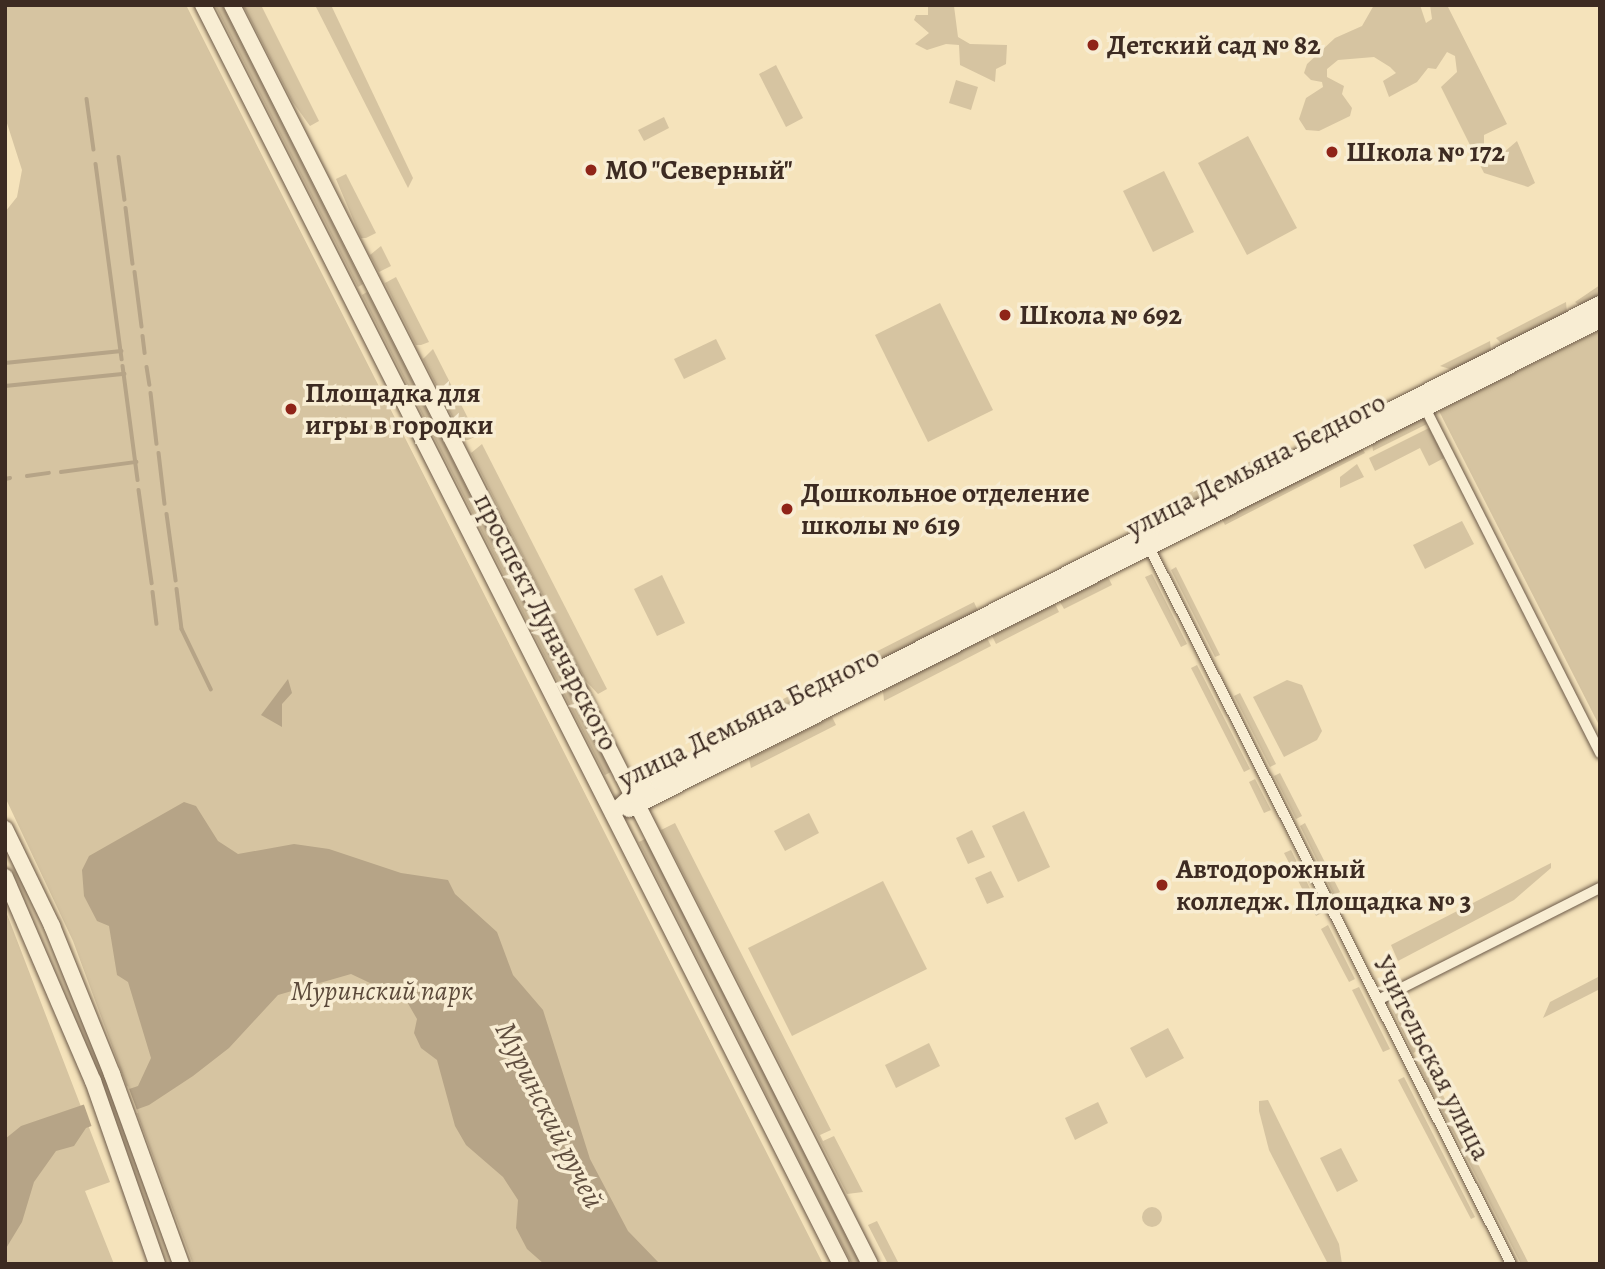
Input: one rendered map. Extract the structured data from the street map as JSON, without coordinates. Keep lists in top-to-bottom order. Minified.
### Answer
{"streets":{"main road":["улица Демьяна Бедного","проспект Луначарского"],"street":["Учительская улица"]},"crossings":[["улица Демьяна Бедного","проспект Луначарского"],["улица Демьяна Бедного","Учительская улица"]],"water":["Муринский ручей"],"parks":["Муринский парк"],"places":["Детский сад № 82","Школа № 172","МО \"Северный\"","Школа № 692","Площадка для игры в городки","Дошкольное отделение школы № 619","Автодорожный колледж. Площадка № 3"]}
